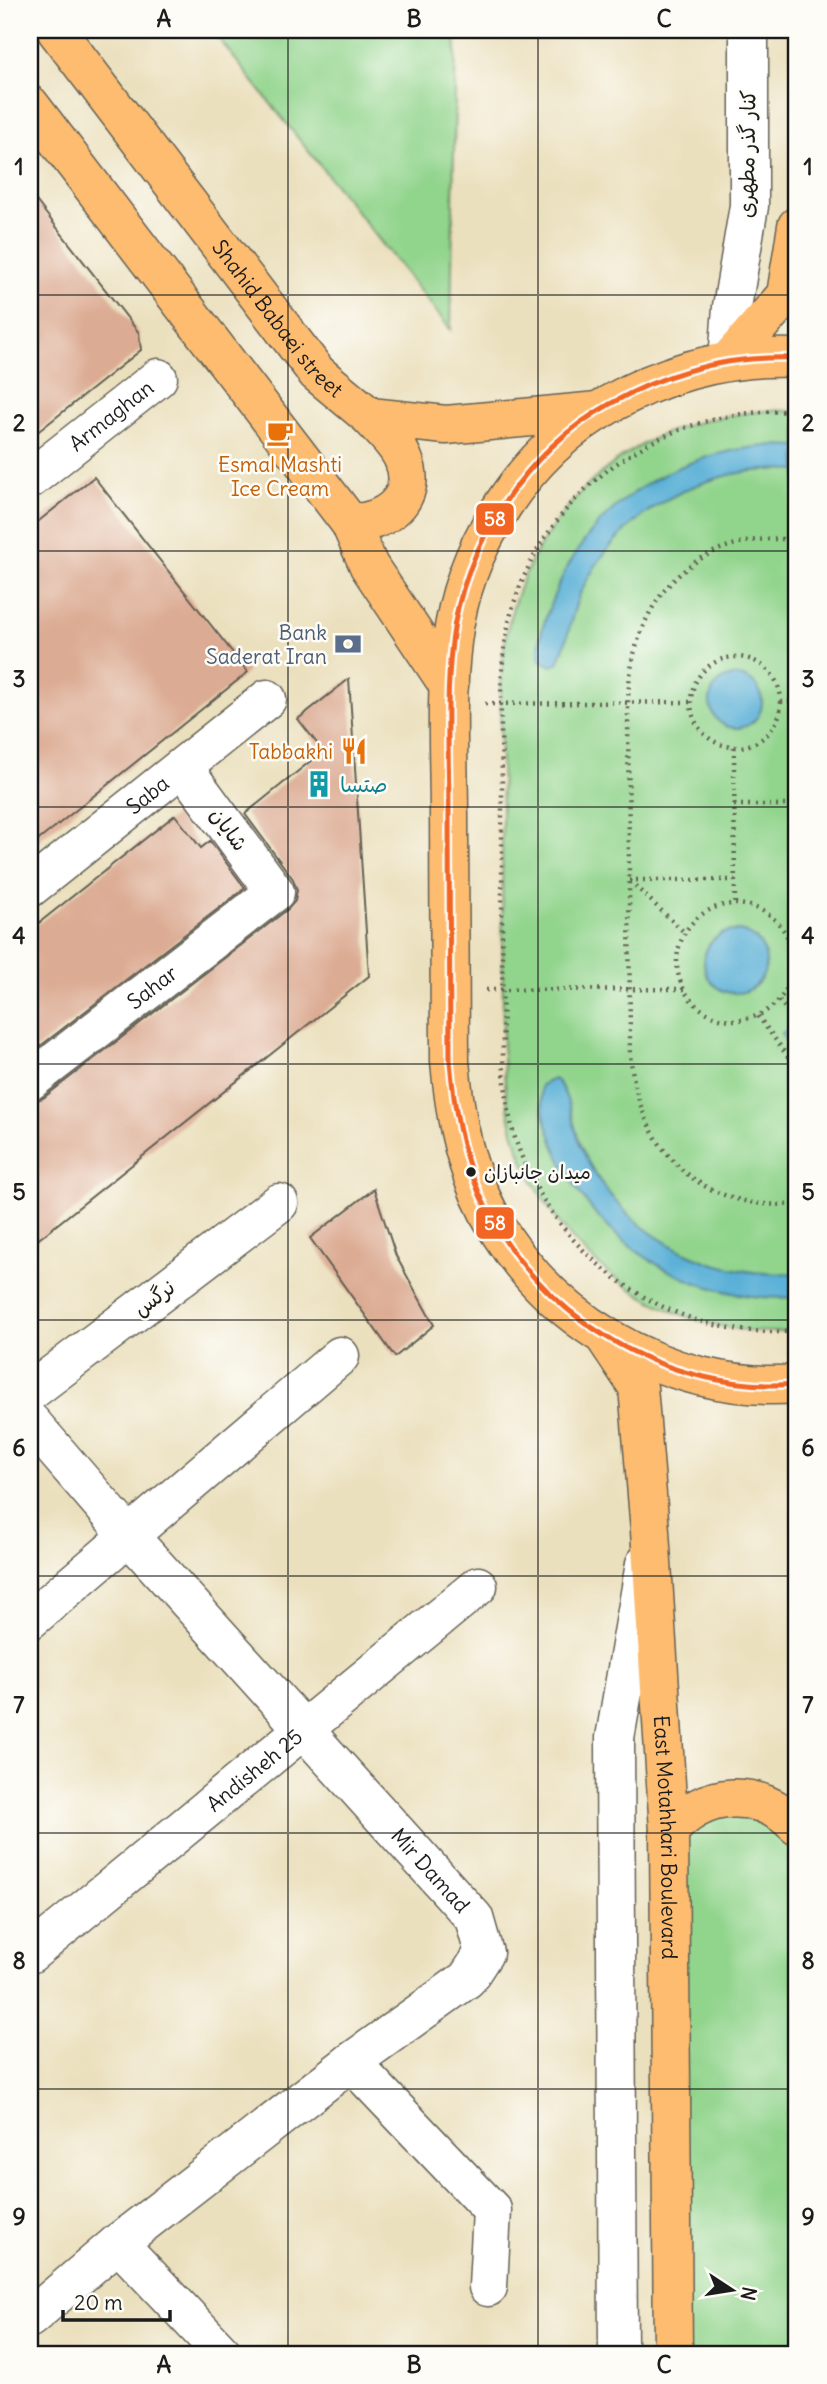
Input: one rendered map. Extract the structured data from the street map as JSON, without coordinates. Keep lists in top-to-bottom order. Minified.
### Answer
{"streets":{"main road":["Shahid Babaei street","East Motahhari Boulevard"],"street":["کنار گذر مطهری","Armaghan","Saba","شایان","Sahar","نرگس","Andisheh 25","Mir Damad"]},"crossings":[["Saba","شایان"],["شایان","Sahar"],["Andisheh 25","Mir Damad"]],"places":{"cafe":["Esmal Mashti Ice Cream"],"bank":["Bank Saderat Iran"],"restaurant":["Tabbakhi"],"building":["صتسا"],"other":["میدان جانبازان"]},"lines":["transit line 58"],"scale_bar":"20 m","north":"right","grid":{"columns":["A","B","C"],"rows":["1","2","3","4","5","6","7","8","9"]}}
